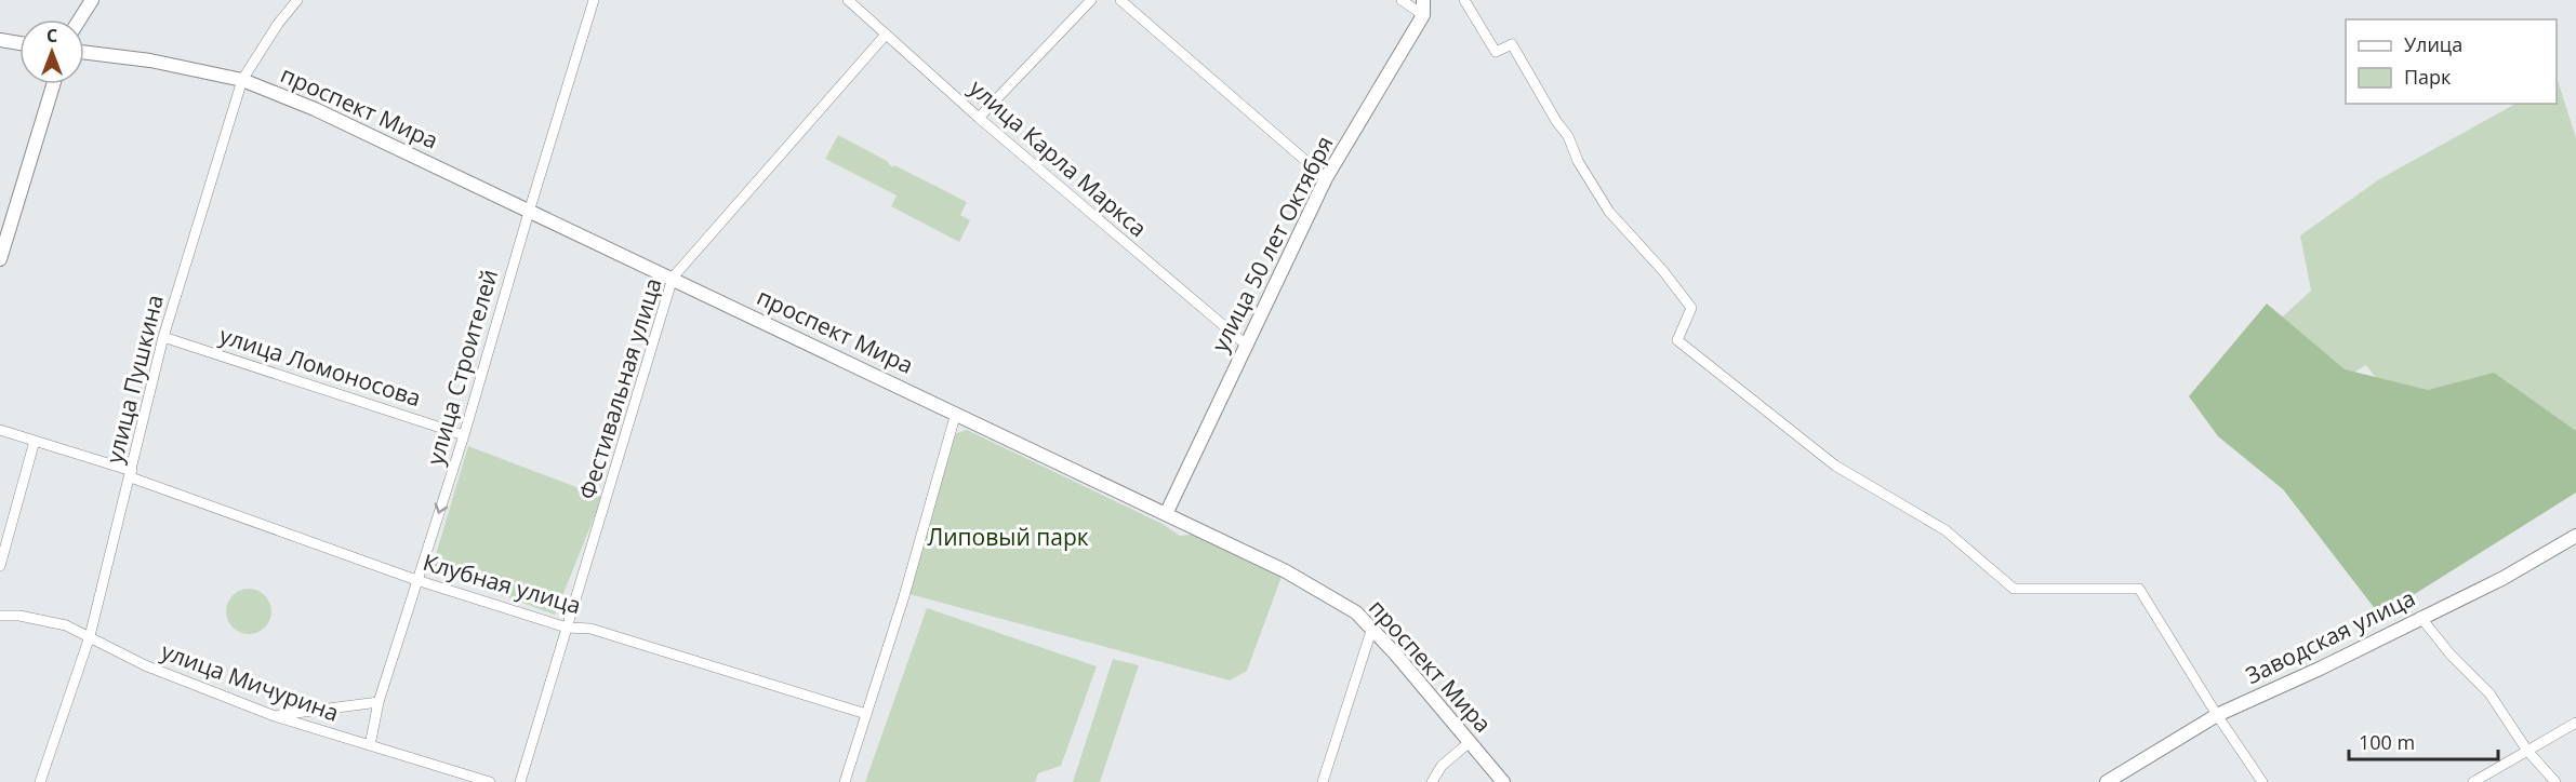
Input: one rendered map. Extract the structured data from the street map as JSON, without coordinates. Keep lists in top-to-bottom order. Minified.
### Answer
{"streets":{"main road":["проспект Мира","улица 50 лет Октября","Заводская улица"],"street":["улица Карла Маркса","улица Ломоносова","улица Строителей","улица Пушкина","Фестивальная улица","Клубная улица","улица Мичурина"]},"crossings":[["проспект Мира","улица 50 лет Октября"],["проспект Мира","улица Строителей"],["проспект Мира","улица Пушкина"],["проспект Мира","Фестивальная улица"],["улица Карла Маркса","улица 50 лет Октября"],["улица Карла Маркса","Фестивальная улица"],["улица Ломоносова","улица Строителей"],["улица Ломоносова","улица Пушкина"],["улица Строителей","Клубная улица"],["улица Строителей","улица Мичурина"],["улица Пушкина","Клубная улица"],["улица Пушкина","улица Мичурина"],["Фестивальная улица","Клубная улица"]],"parks":["Липовый парк"],"legend":["Улица","Парк"],"scale_bar":"100 m","north":"top"}
